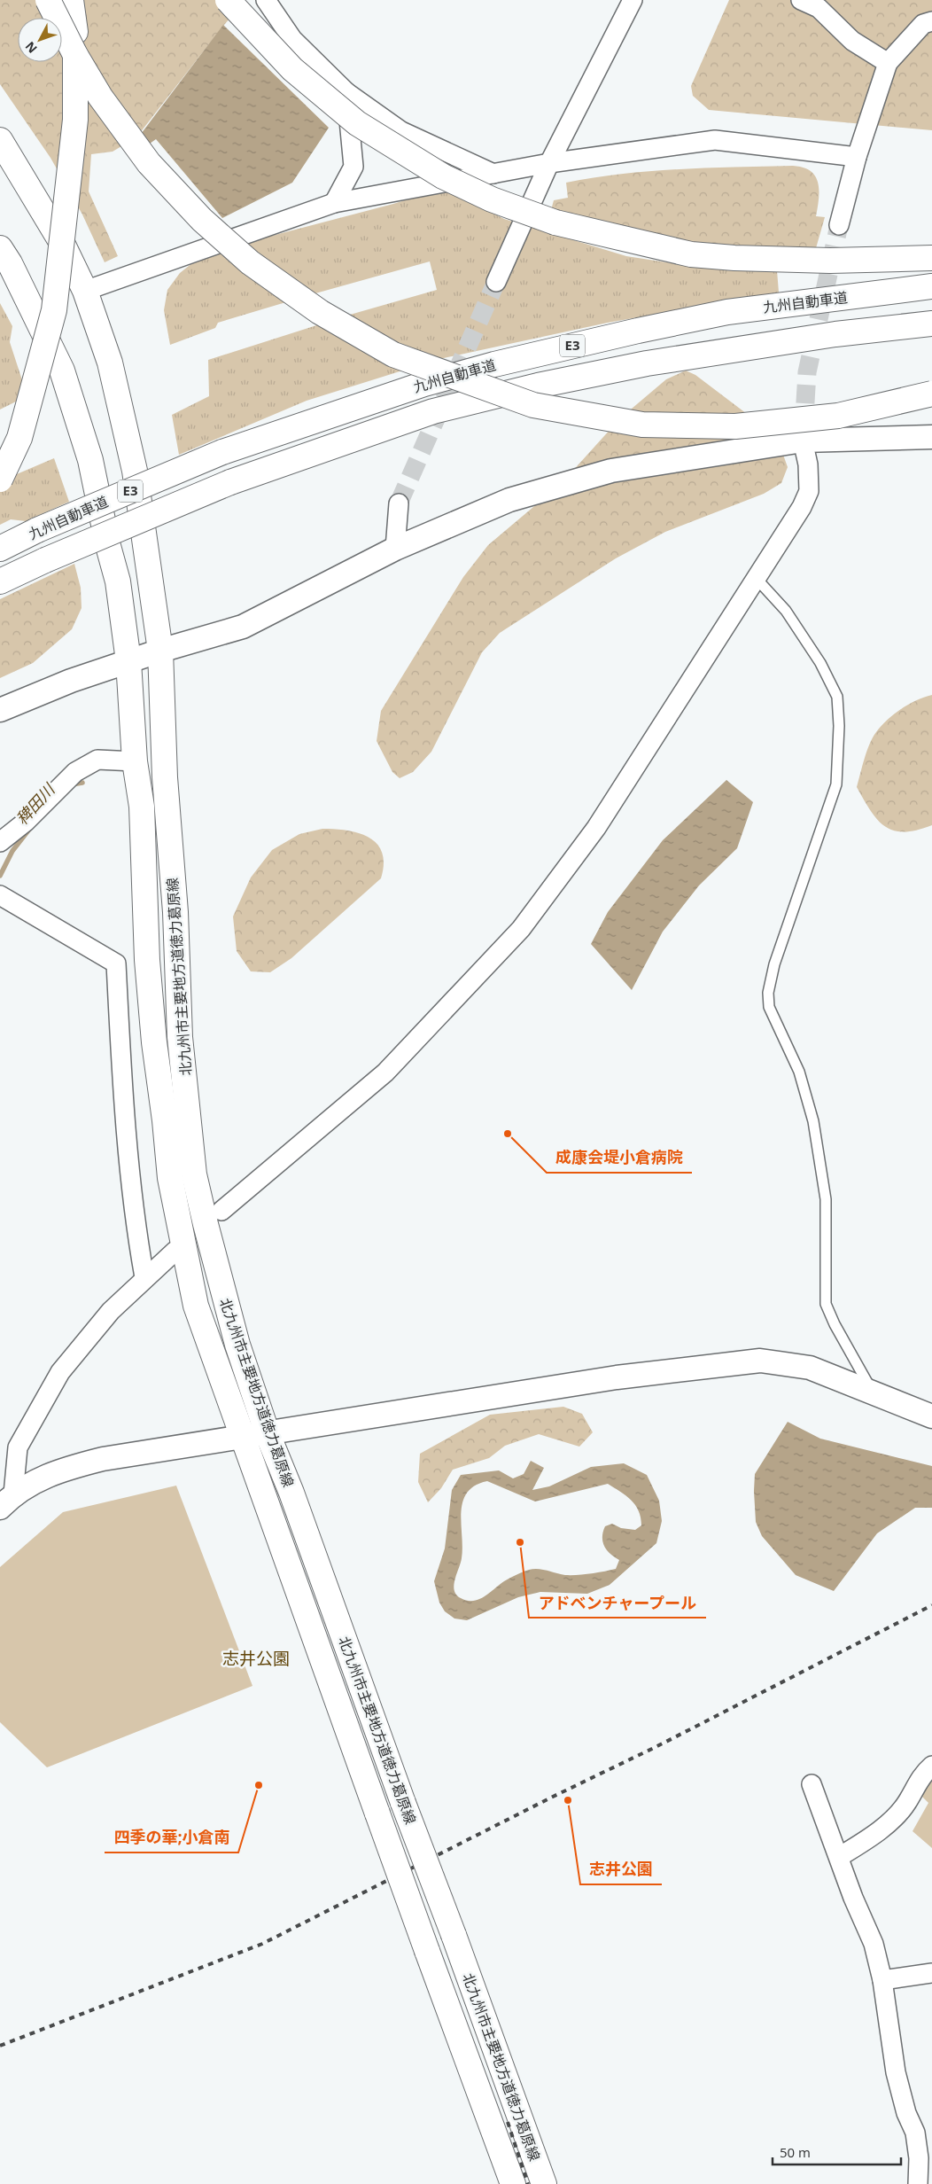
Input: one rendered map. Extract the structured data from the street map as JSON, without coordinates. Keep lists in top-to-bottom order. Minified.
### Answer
{"streets":{"main road":["九州自動車道","E3","北九州市主要地方道徳力葛原線"]},"districts":["志井公園"],"water":["稗田川"],"places":["成康会堤小倉病院","アドベンチャープール","四季の華;小倉南","志井公園"],"scale_bar":"50 m","north":"bottom left"}
